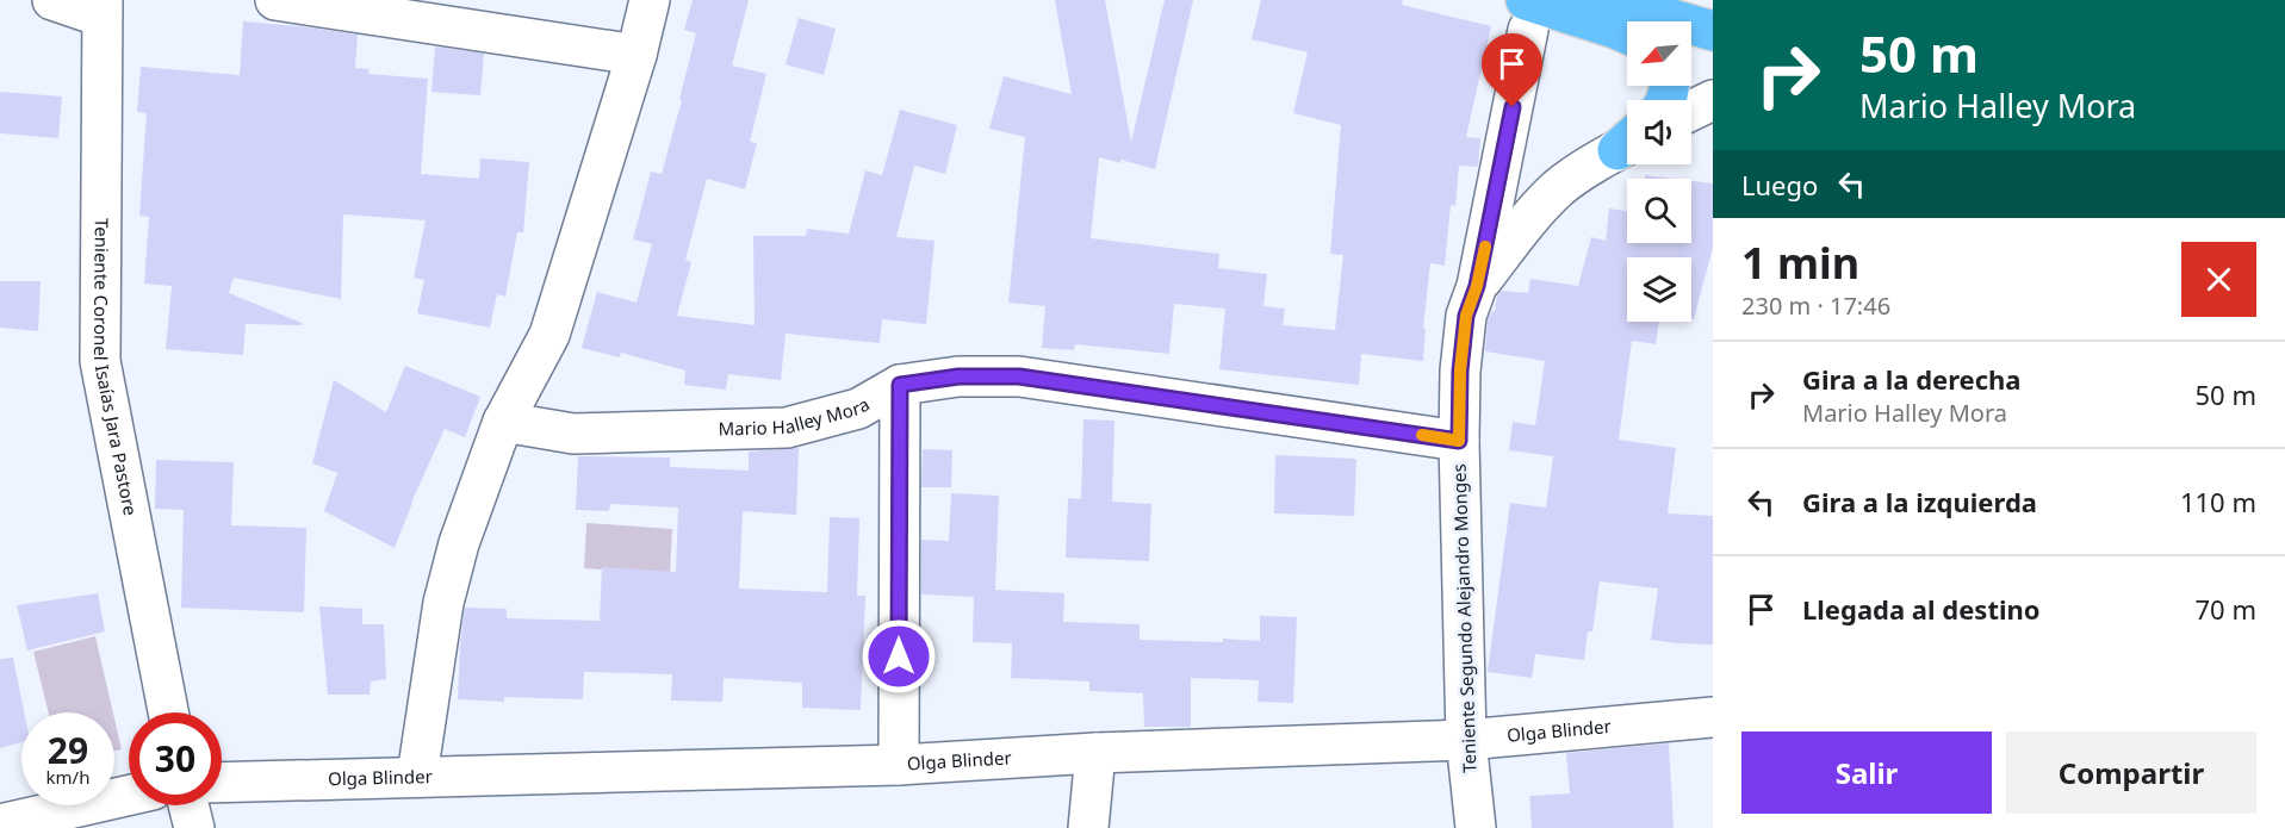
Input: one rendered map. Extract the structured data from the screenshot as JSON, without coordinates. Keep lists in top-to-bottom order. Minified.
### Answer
{"streets":{"street":["Teniente Coronel Isaías Jara Pastore","Mario Halley Mora","Teniente Segundo Alejandro Monges","Olga Blinder"]},"crossings":[["Mario Halley Mora","Teniente Segundo Alejandro Monges"],["Teniente Segundo Alejandro Monges","Olga Blinder"]],"north":"bottom left","page":{"turn":["50 m","Mario Halley Mora"],"then":"Luego","heading":["1 min","230 m · 17:46"],"list":[{"name":"Gira a la derecha","note":"Mario Halley Mora","value":"50 m"},{"name":"Gira a la izquierda","value":"110 m"},{"name":"Llegada al destino","value":"70 m"}],"speed":"29 km/h","limit":"30","buttons":["Salir","Compartir"]}}
